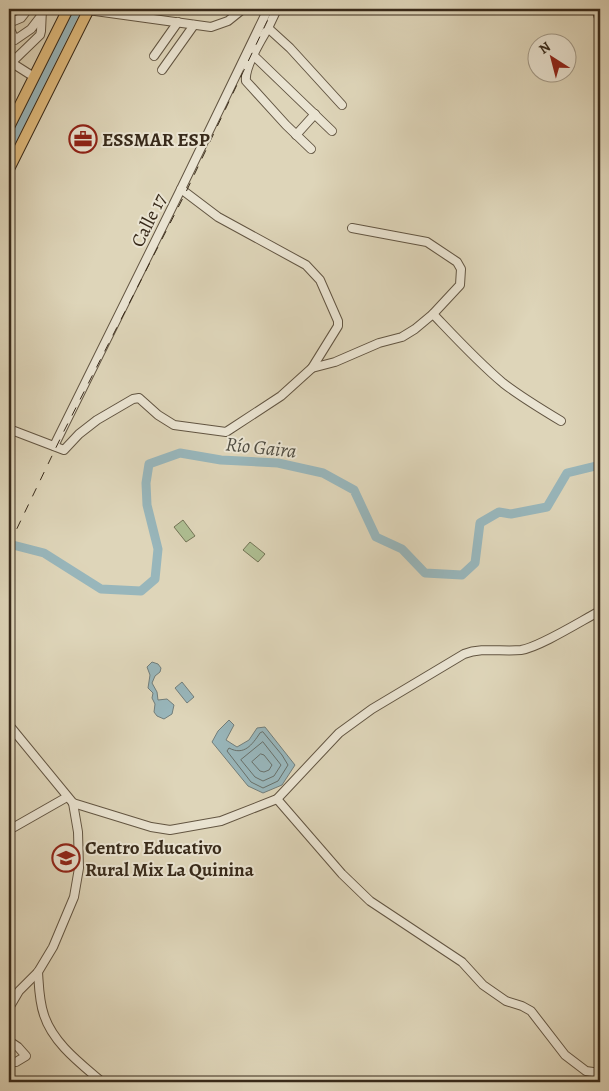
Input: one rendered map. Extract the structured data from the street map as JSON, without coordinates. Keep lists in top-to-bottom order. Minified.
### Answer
{"streets":{"street":["Calle 17"]},"water":["Río Gaira"],"places":{"office":["ESSMAR ESP"],"school or university":["Centro Educativo Rural Mix La Quinina"]},"north":"top left"}
